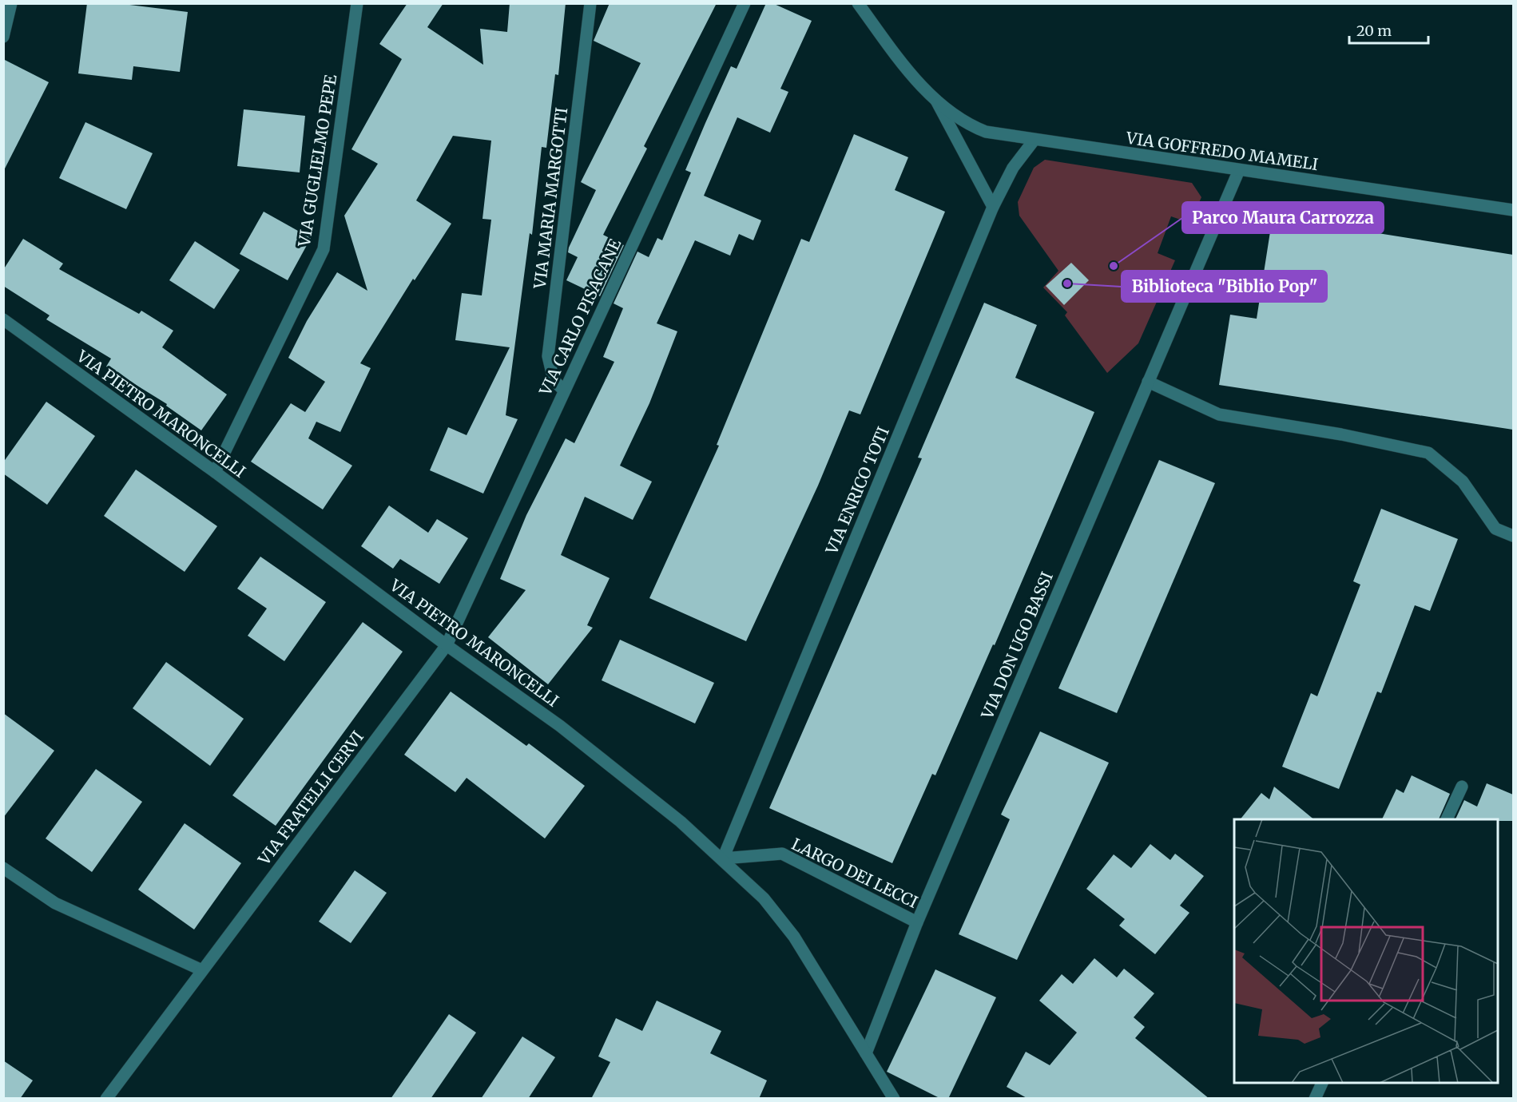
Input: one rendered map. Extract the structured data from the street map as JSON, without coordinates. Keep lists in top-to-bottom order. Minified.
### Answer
{"streets":{"street":["VIA GOFFREDO MAMELI","VIA GUGLIELMO PEPE","VIA MARIA MARGOTTI","VIA CARLO PISACANE","VIA PIETRO MARONCELLI","VIA ENRICO TOTI","VIA DON UGO BASSI","VIA FRATELLI CERVI","LARGO DEI LECCI"]},"crossings":[["VIA GOFFREDO MAMELI","VIA ENRICO TOTI"],["VIA GOFFREDO MAMELI","VIA DON UGO BASSI"],["VIA GUGLIELMO PEPE","VIA PIETRO MARONCELLI"],["VIA MARIA MARGOTTI","VIA CARLO PISACANE"],["VIA CARLO PISACANE","VIA PIETRO MARONCELLI"],["VIA CARLO PISACANE","VIA FRATELLI CERVI"],["VIA PIETRO MARONCELLI","VIA ENRICO TOTI"],["VIA PIETRO MARONCELLI","VIA FRATELLI CERVI"],["VIA PIETRO MARONCELLI","LARGO DEI LECCI"],["VIA ENRICO TOTI","LARGO DEI LECCI"],["VIA DON UGO BASSI","LARGO DEI LECCI"]],"places":["Parco Maura Carrozza","Biblioteca \"Biblio Pop\""],"scale_bar":"20 m"}
